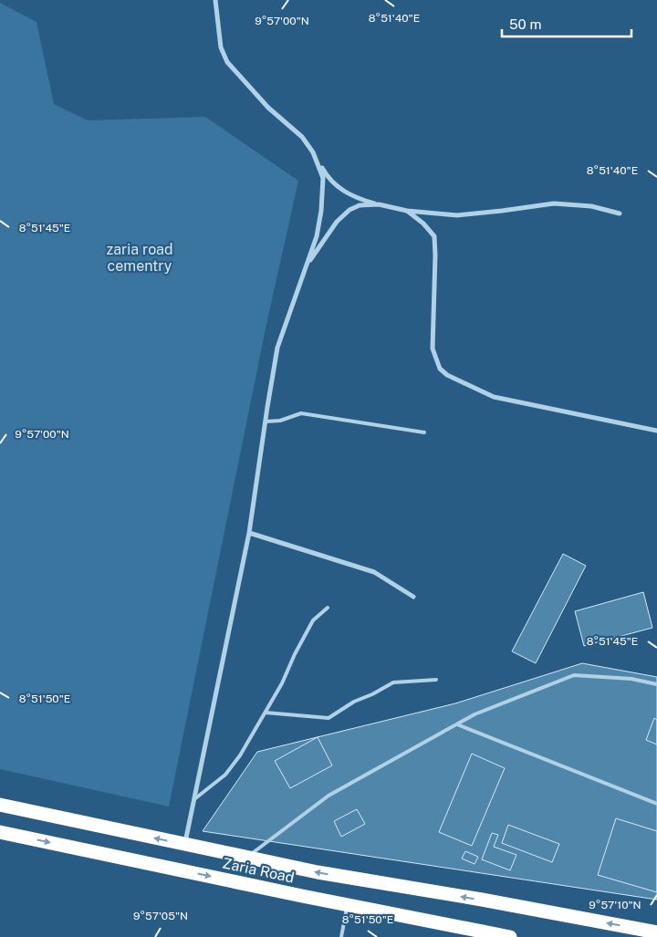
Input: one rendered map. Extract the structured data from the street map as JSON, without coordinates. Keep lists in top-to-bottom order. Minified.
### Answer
{"streets":{"highway":["Zaria Road"]},"parks":["zaria road cementry"],"scale_bar":"50 m","coordinates":["8°51'40\"E","9°57'00\"N","8°51'45\"E","8°51'50\"E","9°57'10\"N","9°57'05\"N"]}
